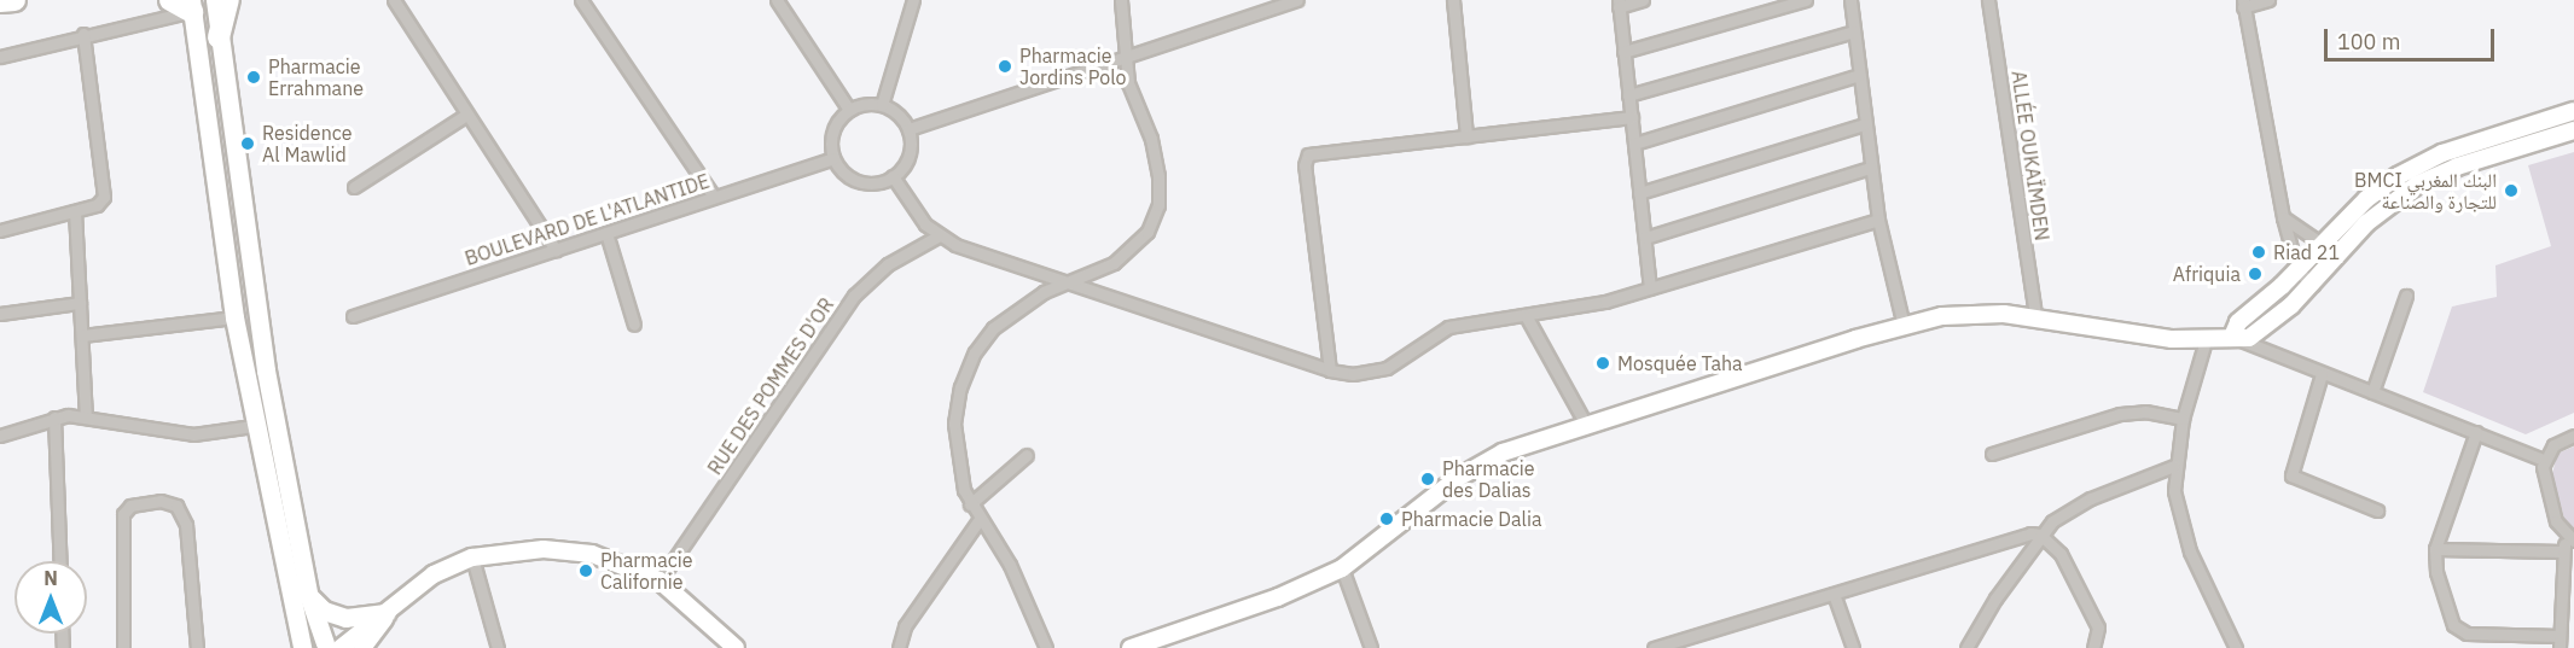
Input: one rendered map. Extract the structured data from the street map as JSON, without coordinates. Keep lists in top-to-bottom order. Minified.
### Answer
{"streets":{"street":["ALLÉE OUKAÏMDEN","BOULEVARD DE L'ATLANTIDE","RUE DES POMMES D'OR"]},"places":["Pharmacie Jordins Polo","Pharmacie Errahmane","Residence Al Mawlid","BMCI البنك المغربي للتجارة والصناعة","Riad 21","Afriquia","Mosquée Taha","Pharmacie des Dalias","Pharmacie Dalia","Pharmacie Californie"],"scale_bar":"100 m","north":"top"}
